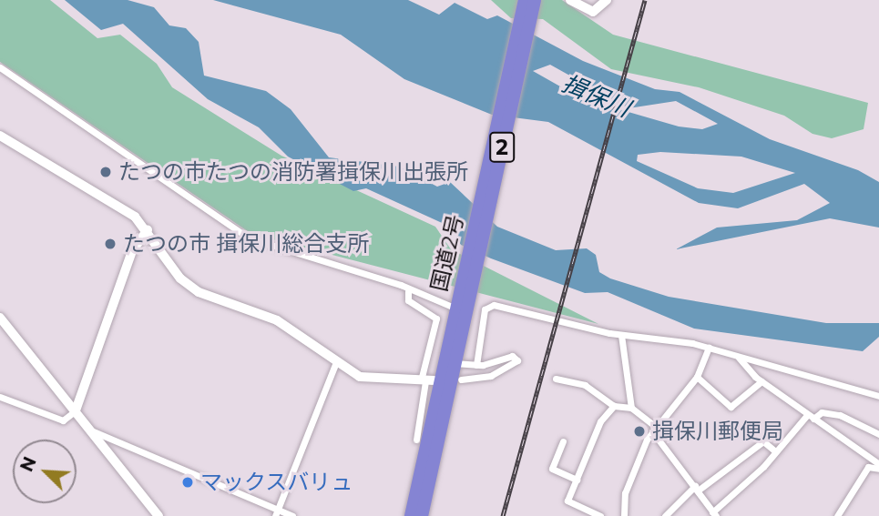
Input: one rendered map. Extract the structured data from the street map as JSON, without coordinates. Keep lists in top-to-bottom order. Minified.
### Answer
{"streets":{"highway":["2","国道2号"]},"water":["揖保川"],"places":["たつの市たつの消防署揖保川出張所","たつの市 揖保川総合支所","揖保川郵便局","マックスバリュ"],"north":"top left"}
